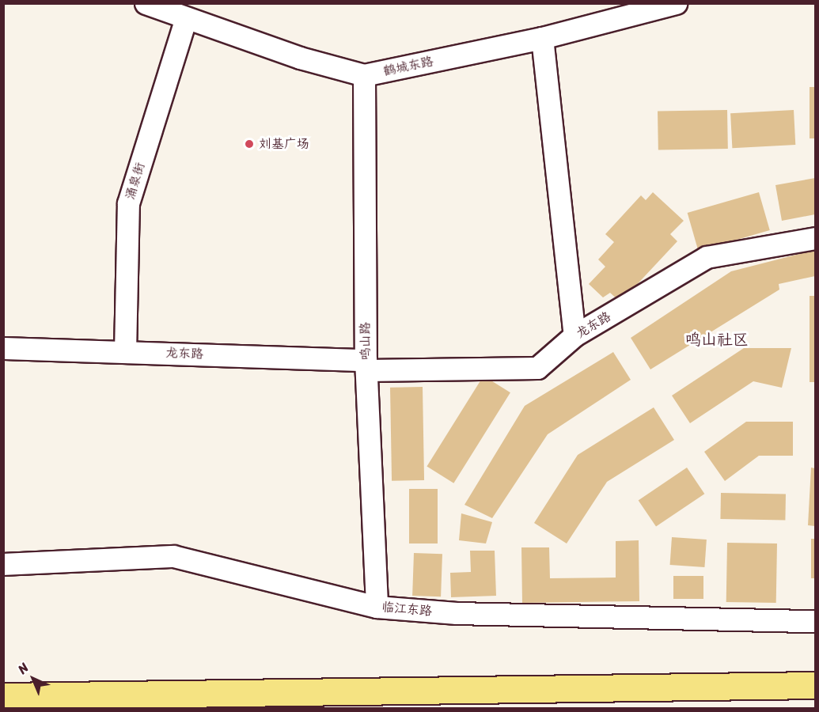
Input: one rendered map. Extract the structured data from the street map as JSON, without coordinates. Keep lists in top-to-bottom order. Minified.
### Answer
{"streets":{"street":["鹤城东路","涌泉街","龙东路","鸣山路","临江东路"]},"crossings":[["鹤城东路","涌泉街"],["鹤城东路","鸣山路"],["涌泉街","龙东路"],["龙东路","鸣山路"],["鸣山路","临江东路"]],"districts":["鸣山社区"],"places":["刘基广场"],"north":"top left"}
